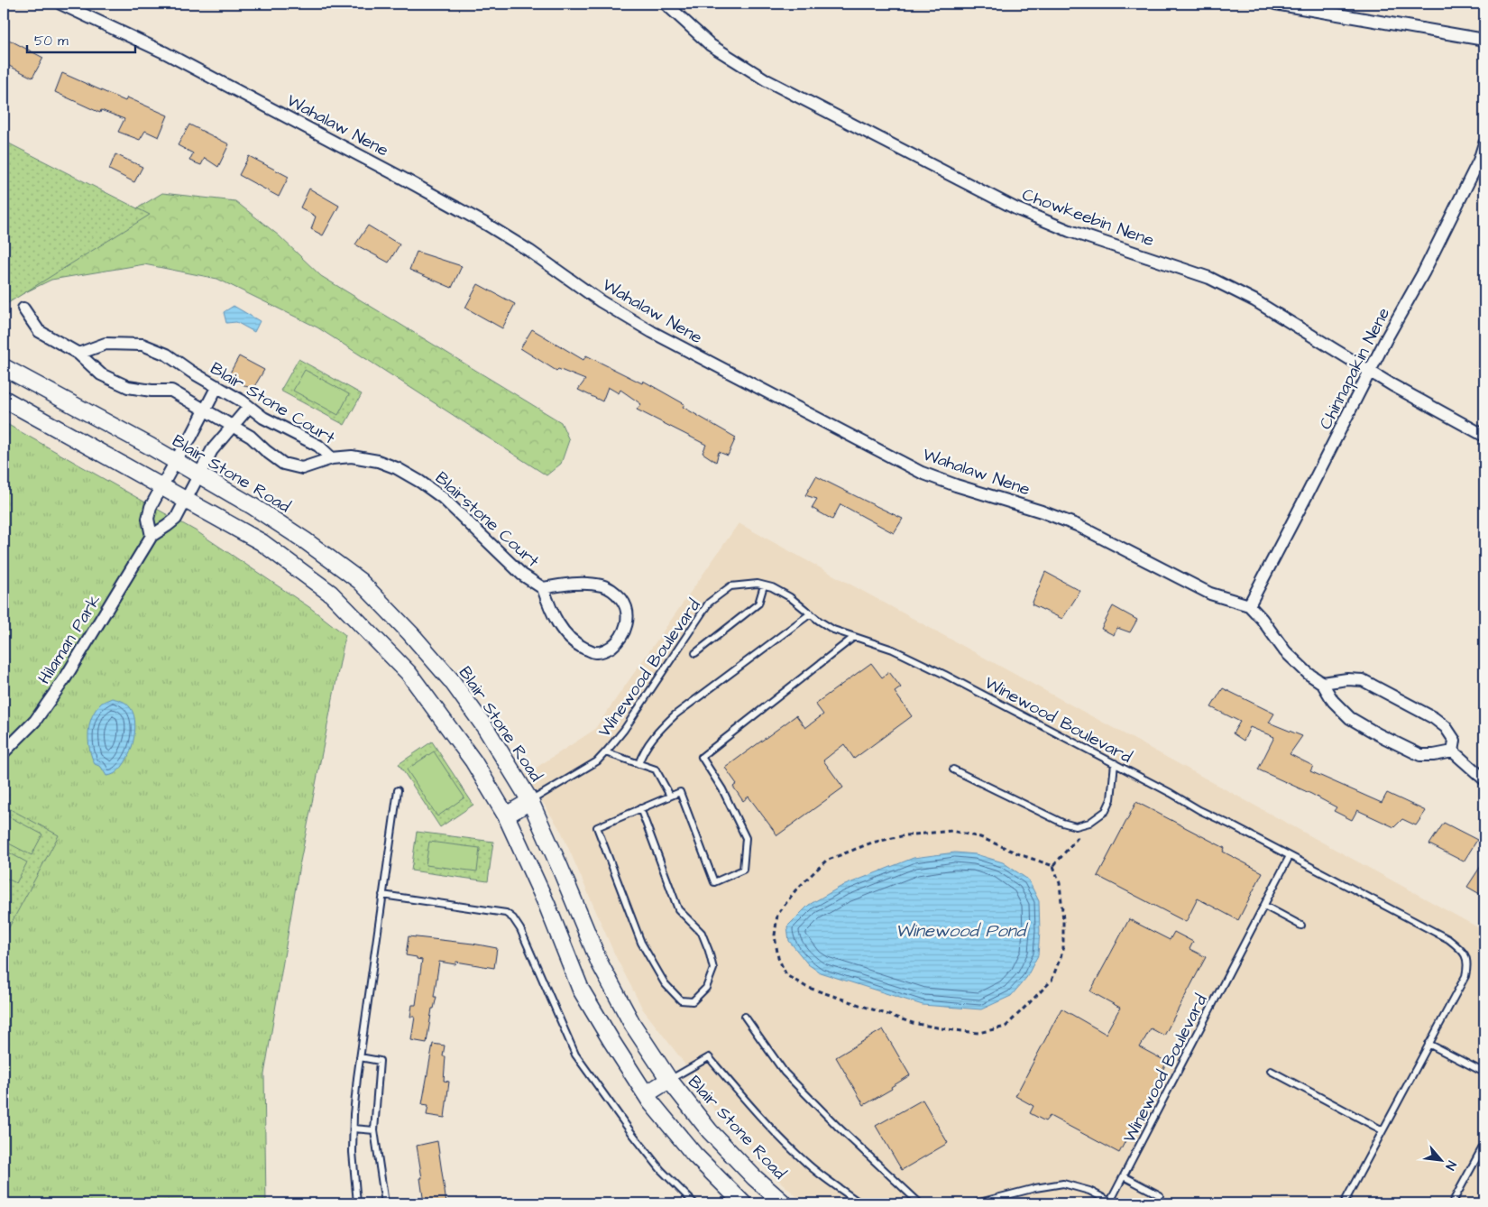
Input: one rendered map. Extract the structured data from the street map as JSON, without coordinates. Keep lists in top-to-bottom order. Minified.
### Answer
{"streets":{"main road":["Blair Stone Road"],"street":["Wahalaw Nene","Chowkeebin Nene","Chinnapakin Nene","Blair Stone Court","Blairstone Court","Hilaman Park"],"lane":["Winewood Boulevard"]},"crossings":[["Wahalaw Nene","Chinnapakin Nene"],["Chowkeebin Nene","Chinnapakin Nene"],["Blair Stone Court","Blairstone Court"],["Blair Stone Road","Winewood Boulevard"]],"water":["Winewood Pond"],"scale_bar":"50 m","north":"bottom right"}
